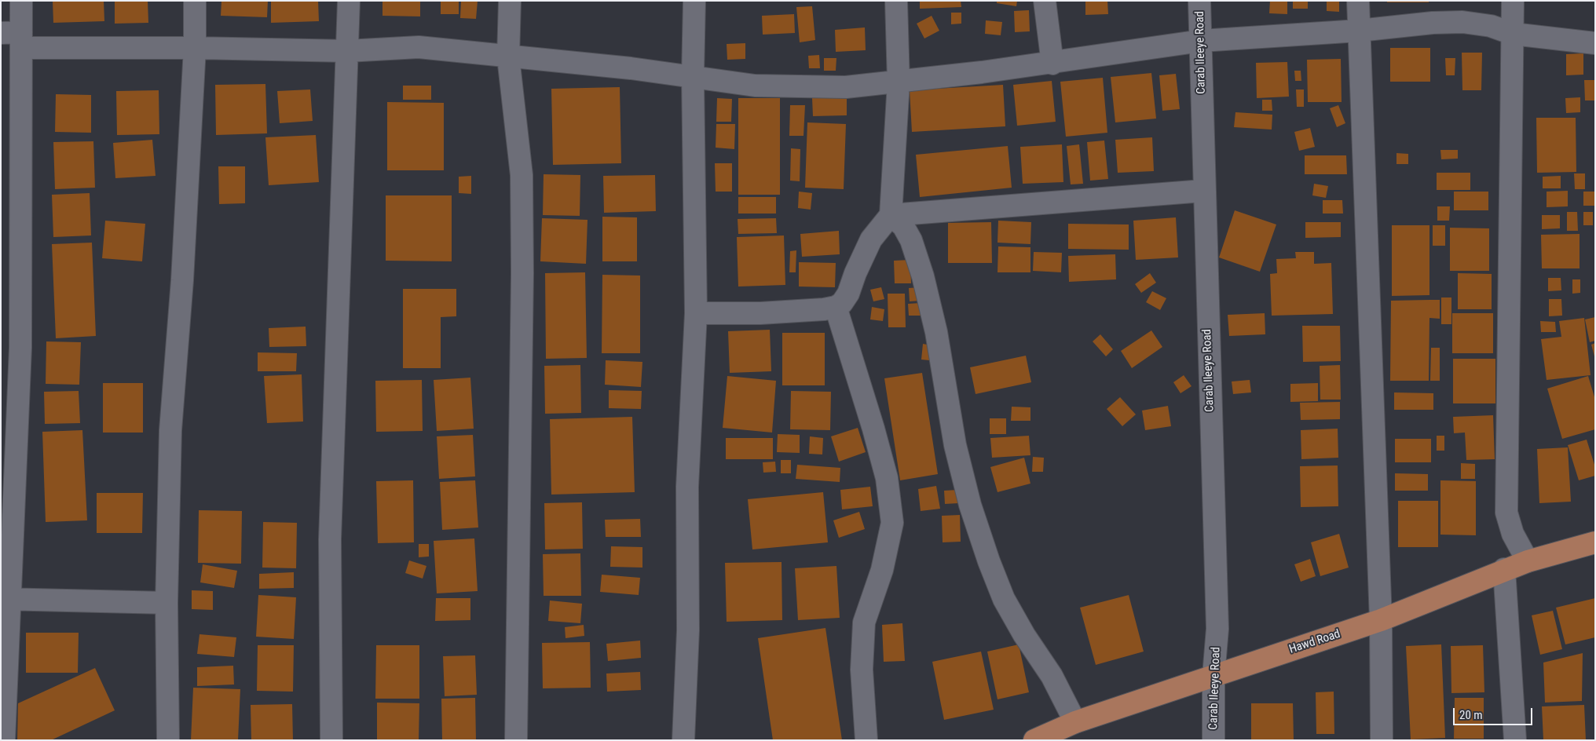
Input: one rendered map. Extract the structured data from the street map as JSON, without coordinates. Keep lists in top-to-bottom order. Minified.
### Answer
{"streets":{"main road":["Hawd Road"],"street":["Carab Ileeye Road"]},"crossings":[["Carab Ileeye Road","Hawd Road"]],"scale_bar":"20 m"}
